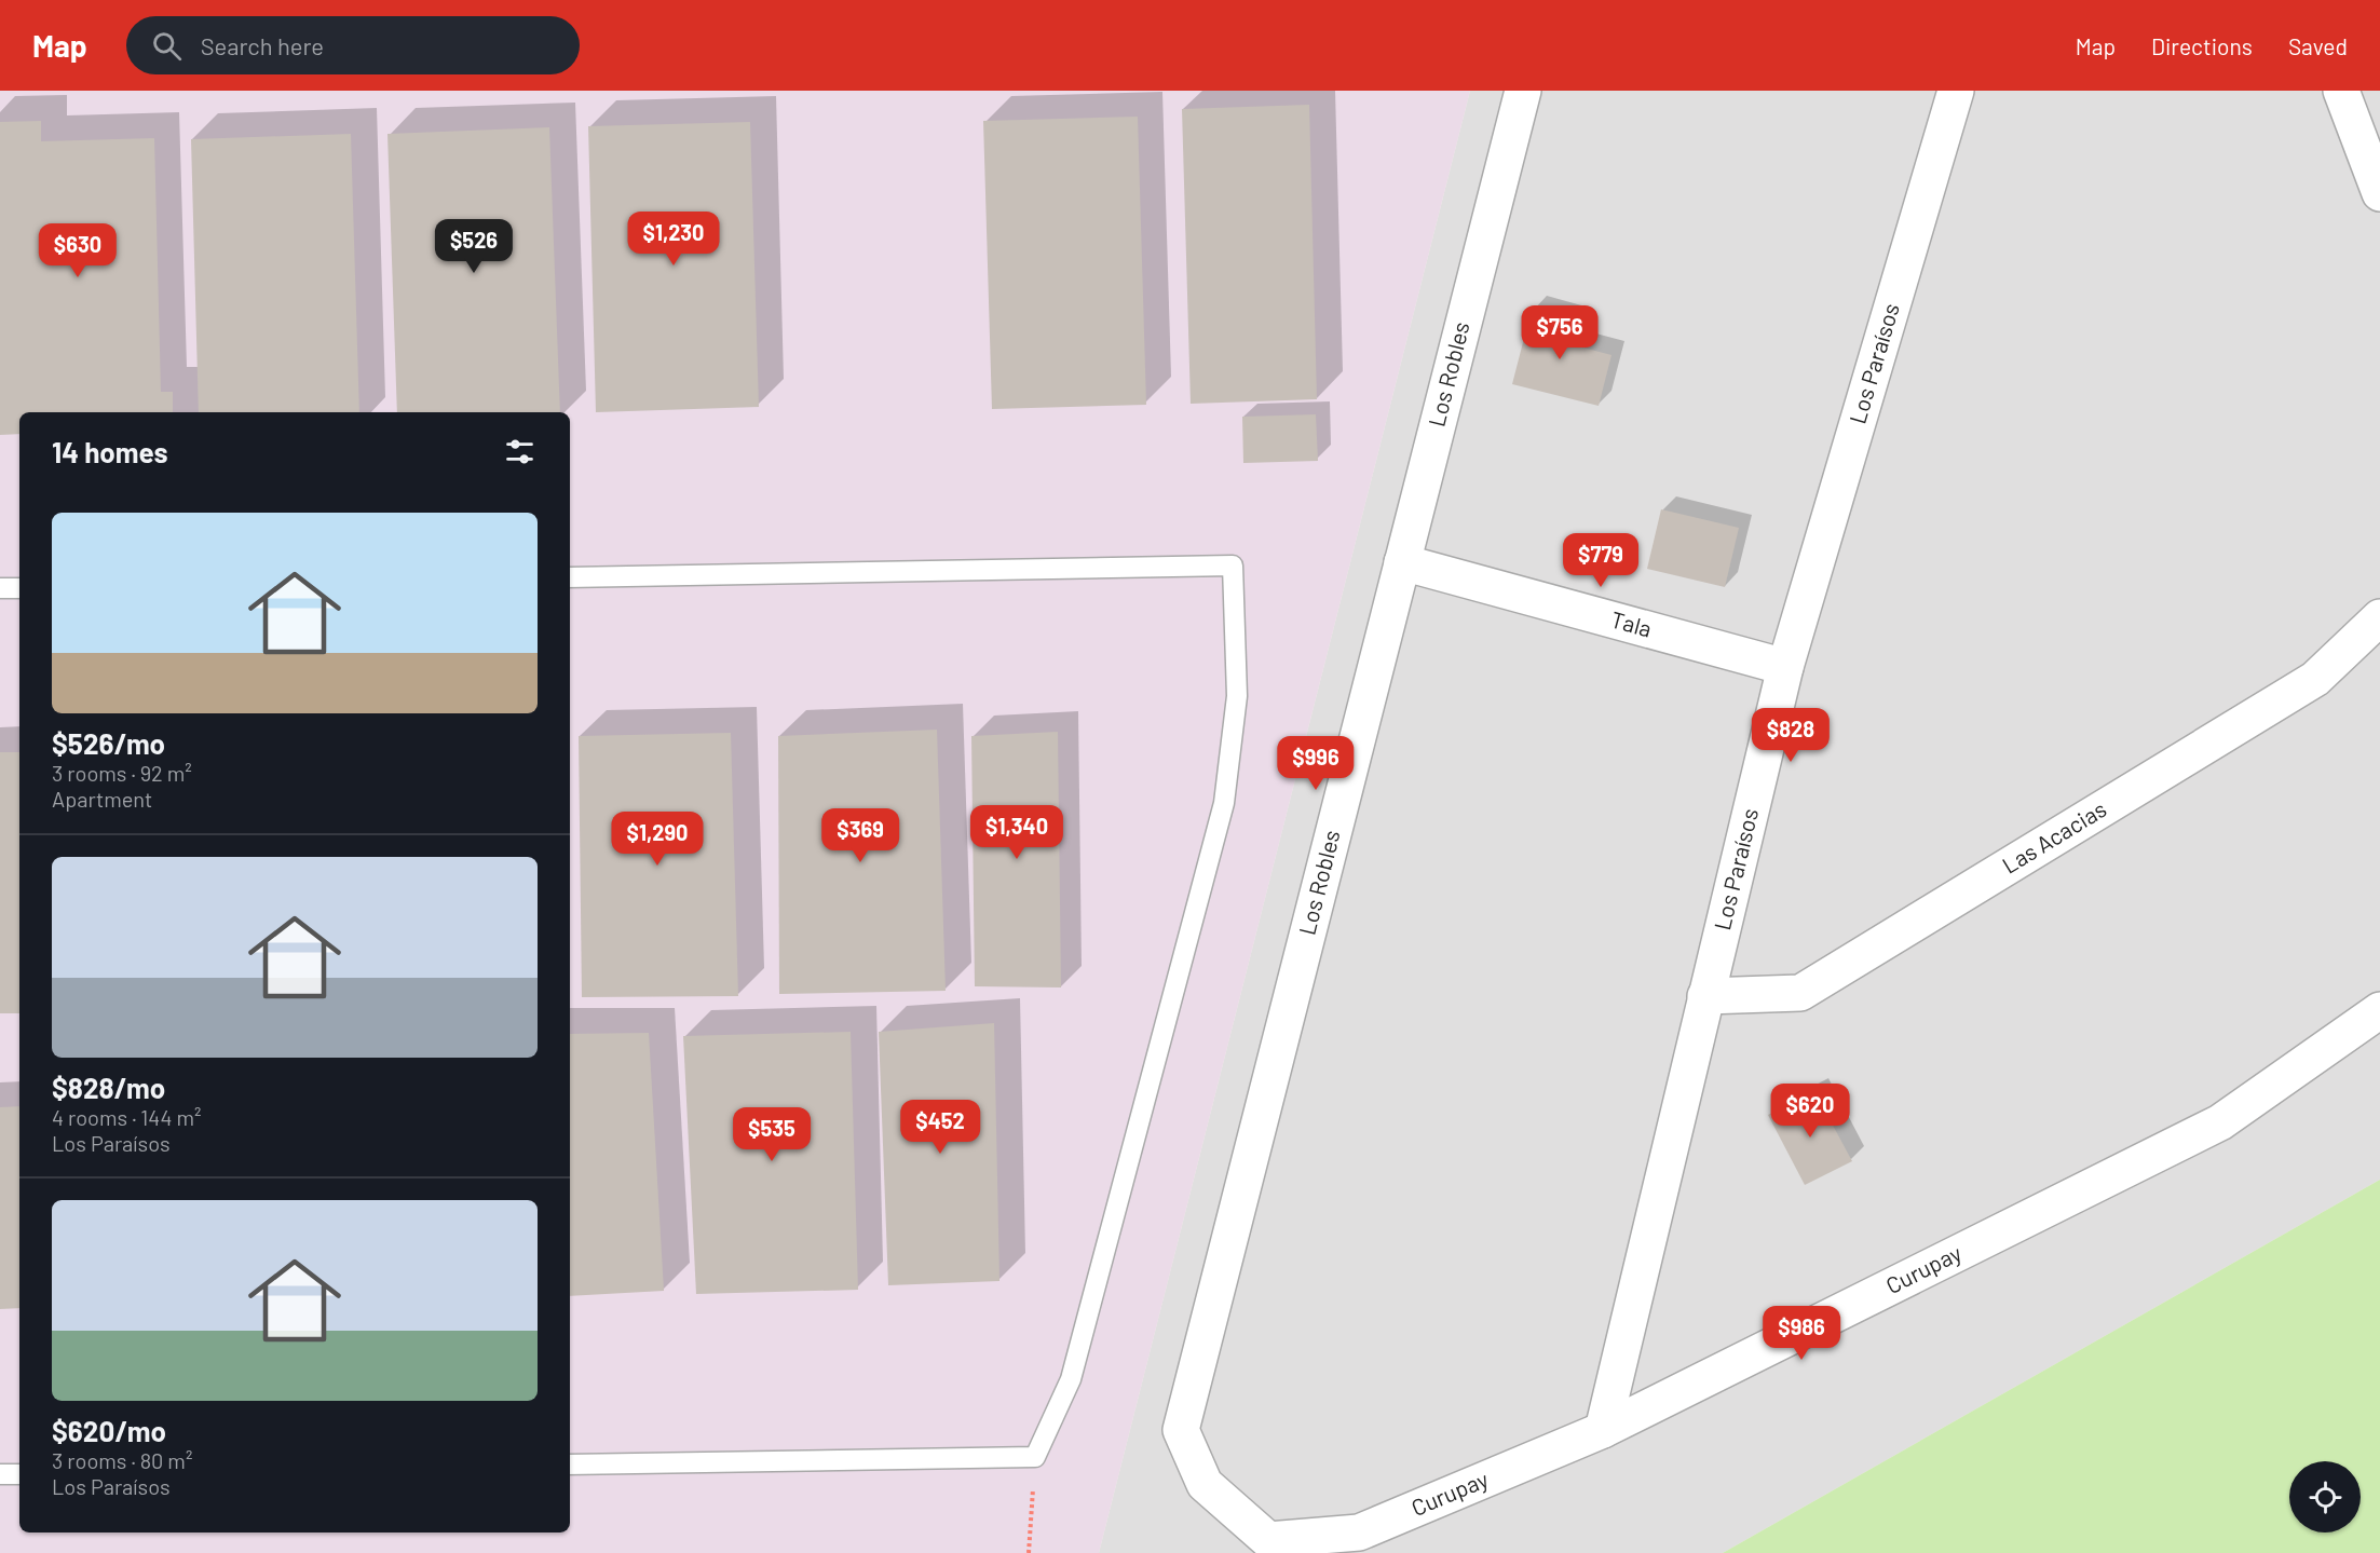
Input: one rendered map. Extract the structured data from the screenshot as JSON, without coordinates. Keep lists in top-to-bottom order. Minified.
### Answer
{"streets":{"street":["Los Paraísos","Los Robles","Tala","Las Acacias","Curupay"]},"crossings":[["Los Paraísos","Tala"],["Los Paraísos","Las Acacias"],["Los Paraísos","Curupay"],["Los Robles","Tala"],["Los Robles","Curupay"]],"page":{"header":"Map","search":"Search here","nav":["Map","Directions","Saved"],"price":["$1,230","$526","$630","$756","$779","$828","$996","$1,340","$369","$1,290","$620","$452","$535","$986"],"heading":"14 homes","list":[{"name":"$526/mo","note":"3 rooms · 92 m² · Apartment"},{"name":"$828/mo","note":"4 rooms · 144 m² · Los Paraísos"},{"name":"$620/mo","note":"3 rooms · 80 m² · Los Paraísos"}]}}
